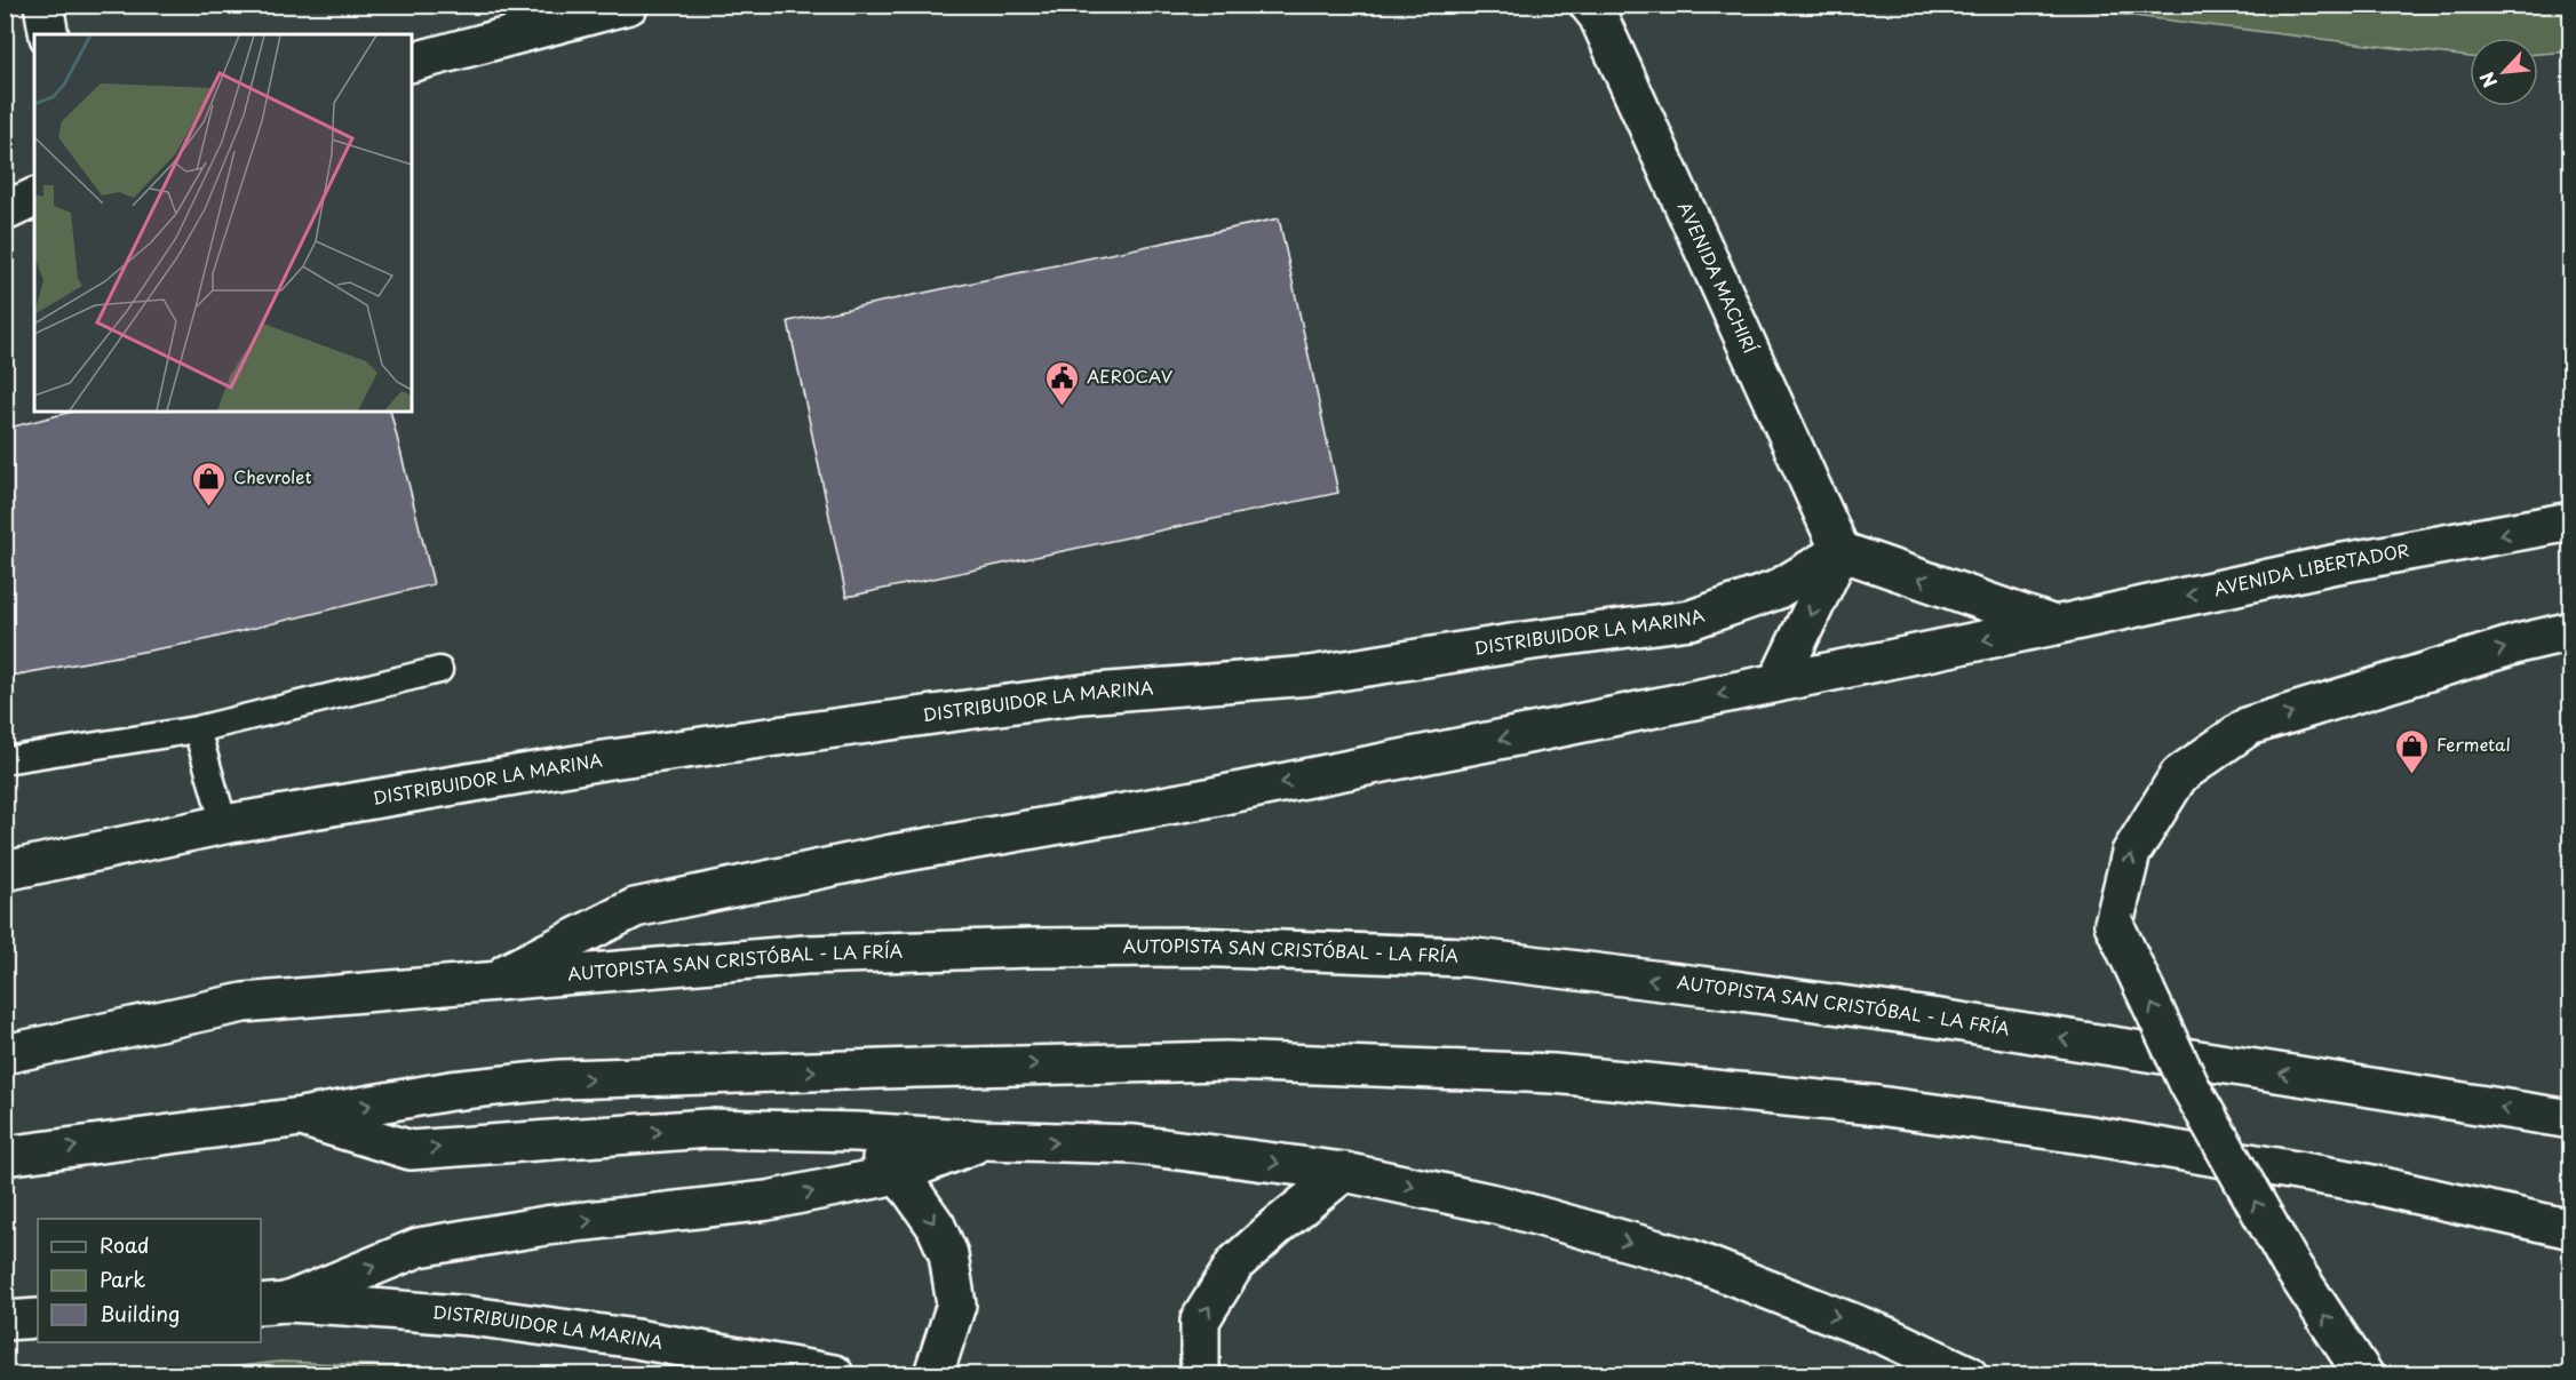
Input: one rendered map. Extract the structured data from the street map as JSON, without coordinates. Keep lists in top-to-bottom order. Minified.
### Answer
{"streets":{"main road":["AVENIDA MACHIRÍ","AVENIDA LIBERTADOR","DISTRIBUIDOR LA MARINA","AUTOPISTA SAN CRISTÓBAL - LA FRÍA"]},"crossings":[["AVENIDA MACHIRÍ","DISTRIBUIDOR LA MARINA"],["AVENIDA LIBERTADOR","AUTOPISTA SAN CRISTÓBAL - LA FRÍA"]],"places":{"public building":["AEROCAV"],"shop":["Chevrolet","Fermetal"]},"legend":["Road","Park","Building"],"north":"bottom left"}
